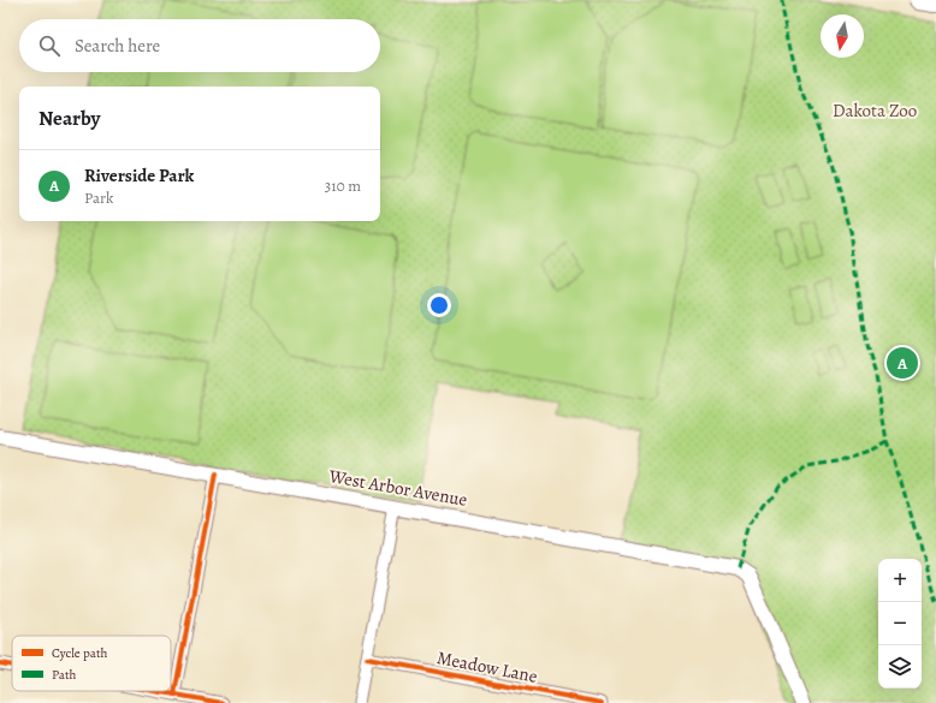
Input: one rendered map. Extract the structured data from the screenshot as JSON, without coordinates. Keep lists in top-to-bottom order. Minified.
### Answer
{"streets":{"main road":["West Arbor Avenue"],"street":["Meadow Lane"]},"parks":["Dakota Zoo"],"legend":["Cycle path","Path"],"north":"bottom","page":{"search":"Search here","heading":"Nearby","list":[{"mark":"A","name":"Riverside Park","note":"Park","value":"310 m"}],"pins":"A","map_buttons":["+","−"]}}
